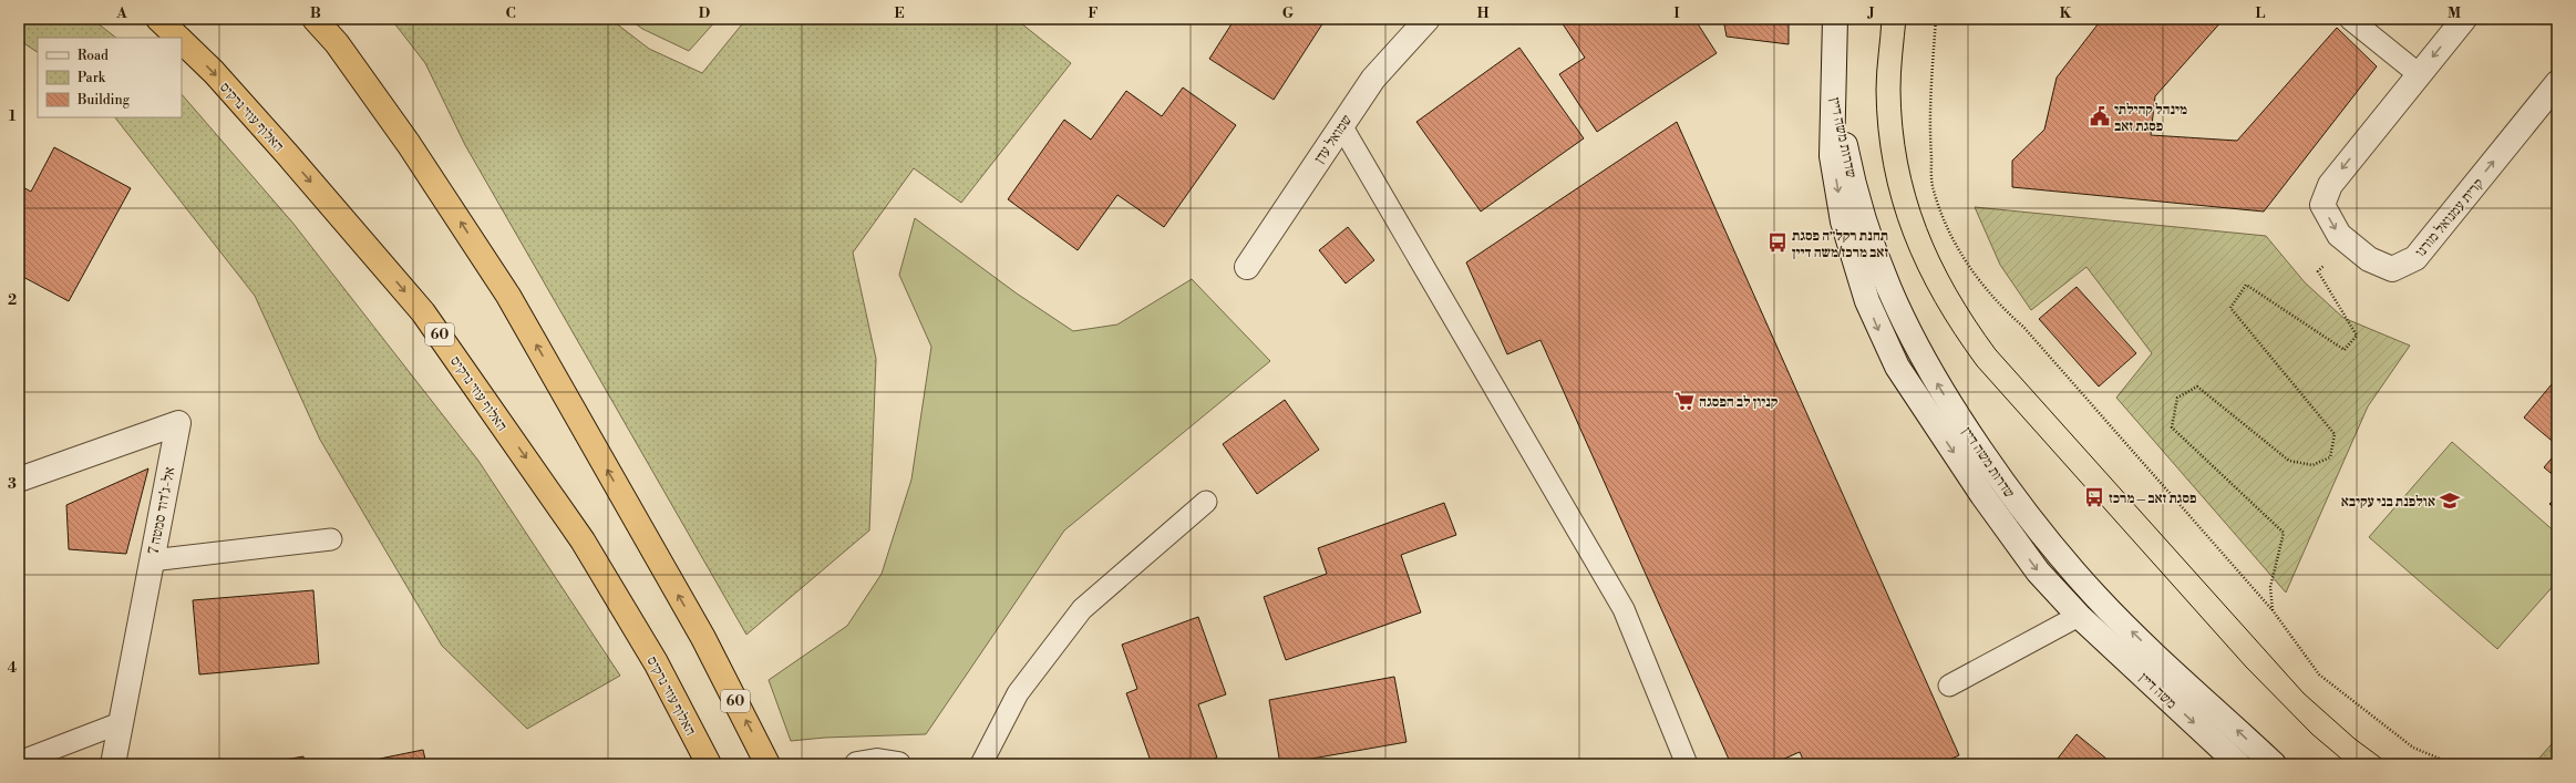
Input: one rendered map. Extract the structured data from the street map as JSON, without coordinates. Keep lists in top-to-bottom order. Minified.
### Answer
{"streets":{"highway":["האלוף עוזי נרקיס","60"],"street":["שדרות משה דיין","שמואל עדן","קרית עמנואל מורנו","אל-ג'דוד סמטה 7","משה דיין"]},"crossings":[["שדרות משה דיין","משה דיין"]],"one_way":["משה דיין"],"places":{"public building":["מינהל קהילתי פסגת זאב"],"bus stop":["תחנת רקל״ה פסגת זאב מרכז/משה דיין","פסגת זאב – מרכז"],"supermarket":["קניון לב הפסגה"],"school or university":["אולפנת בני עקיבא"]},"legend":["Road","Park","Building"],"grid":{"columns":["A","B","C","D","E","F","G","H","I","J","K","L","M"],"rows":["1","2","3","4"]}}
